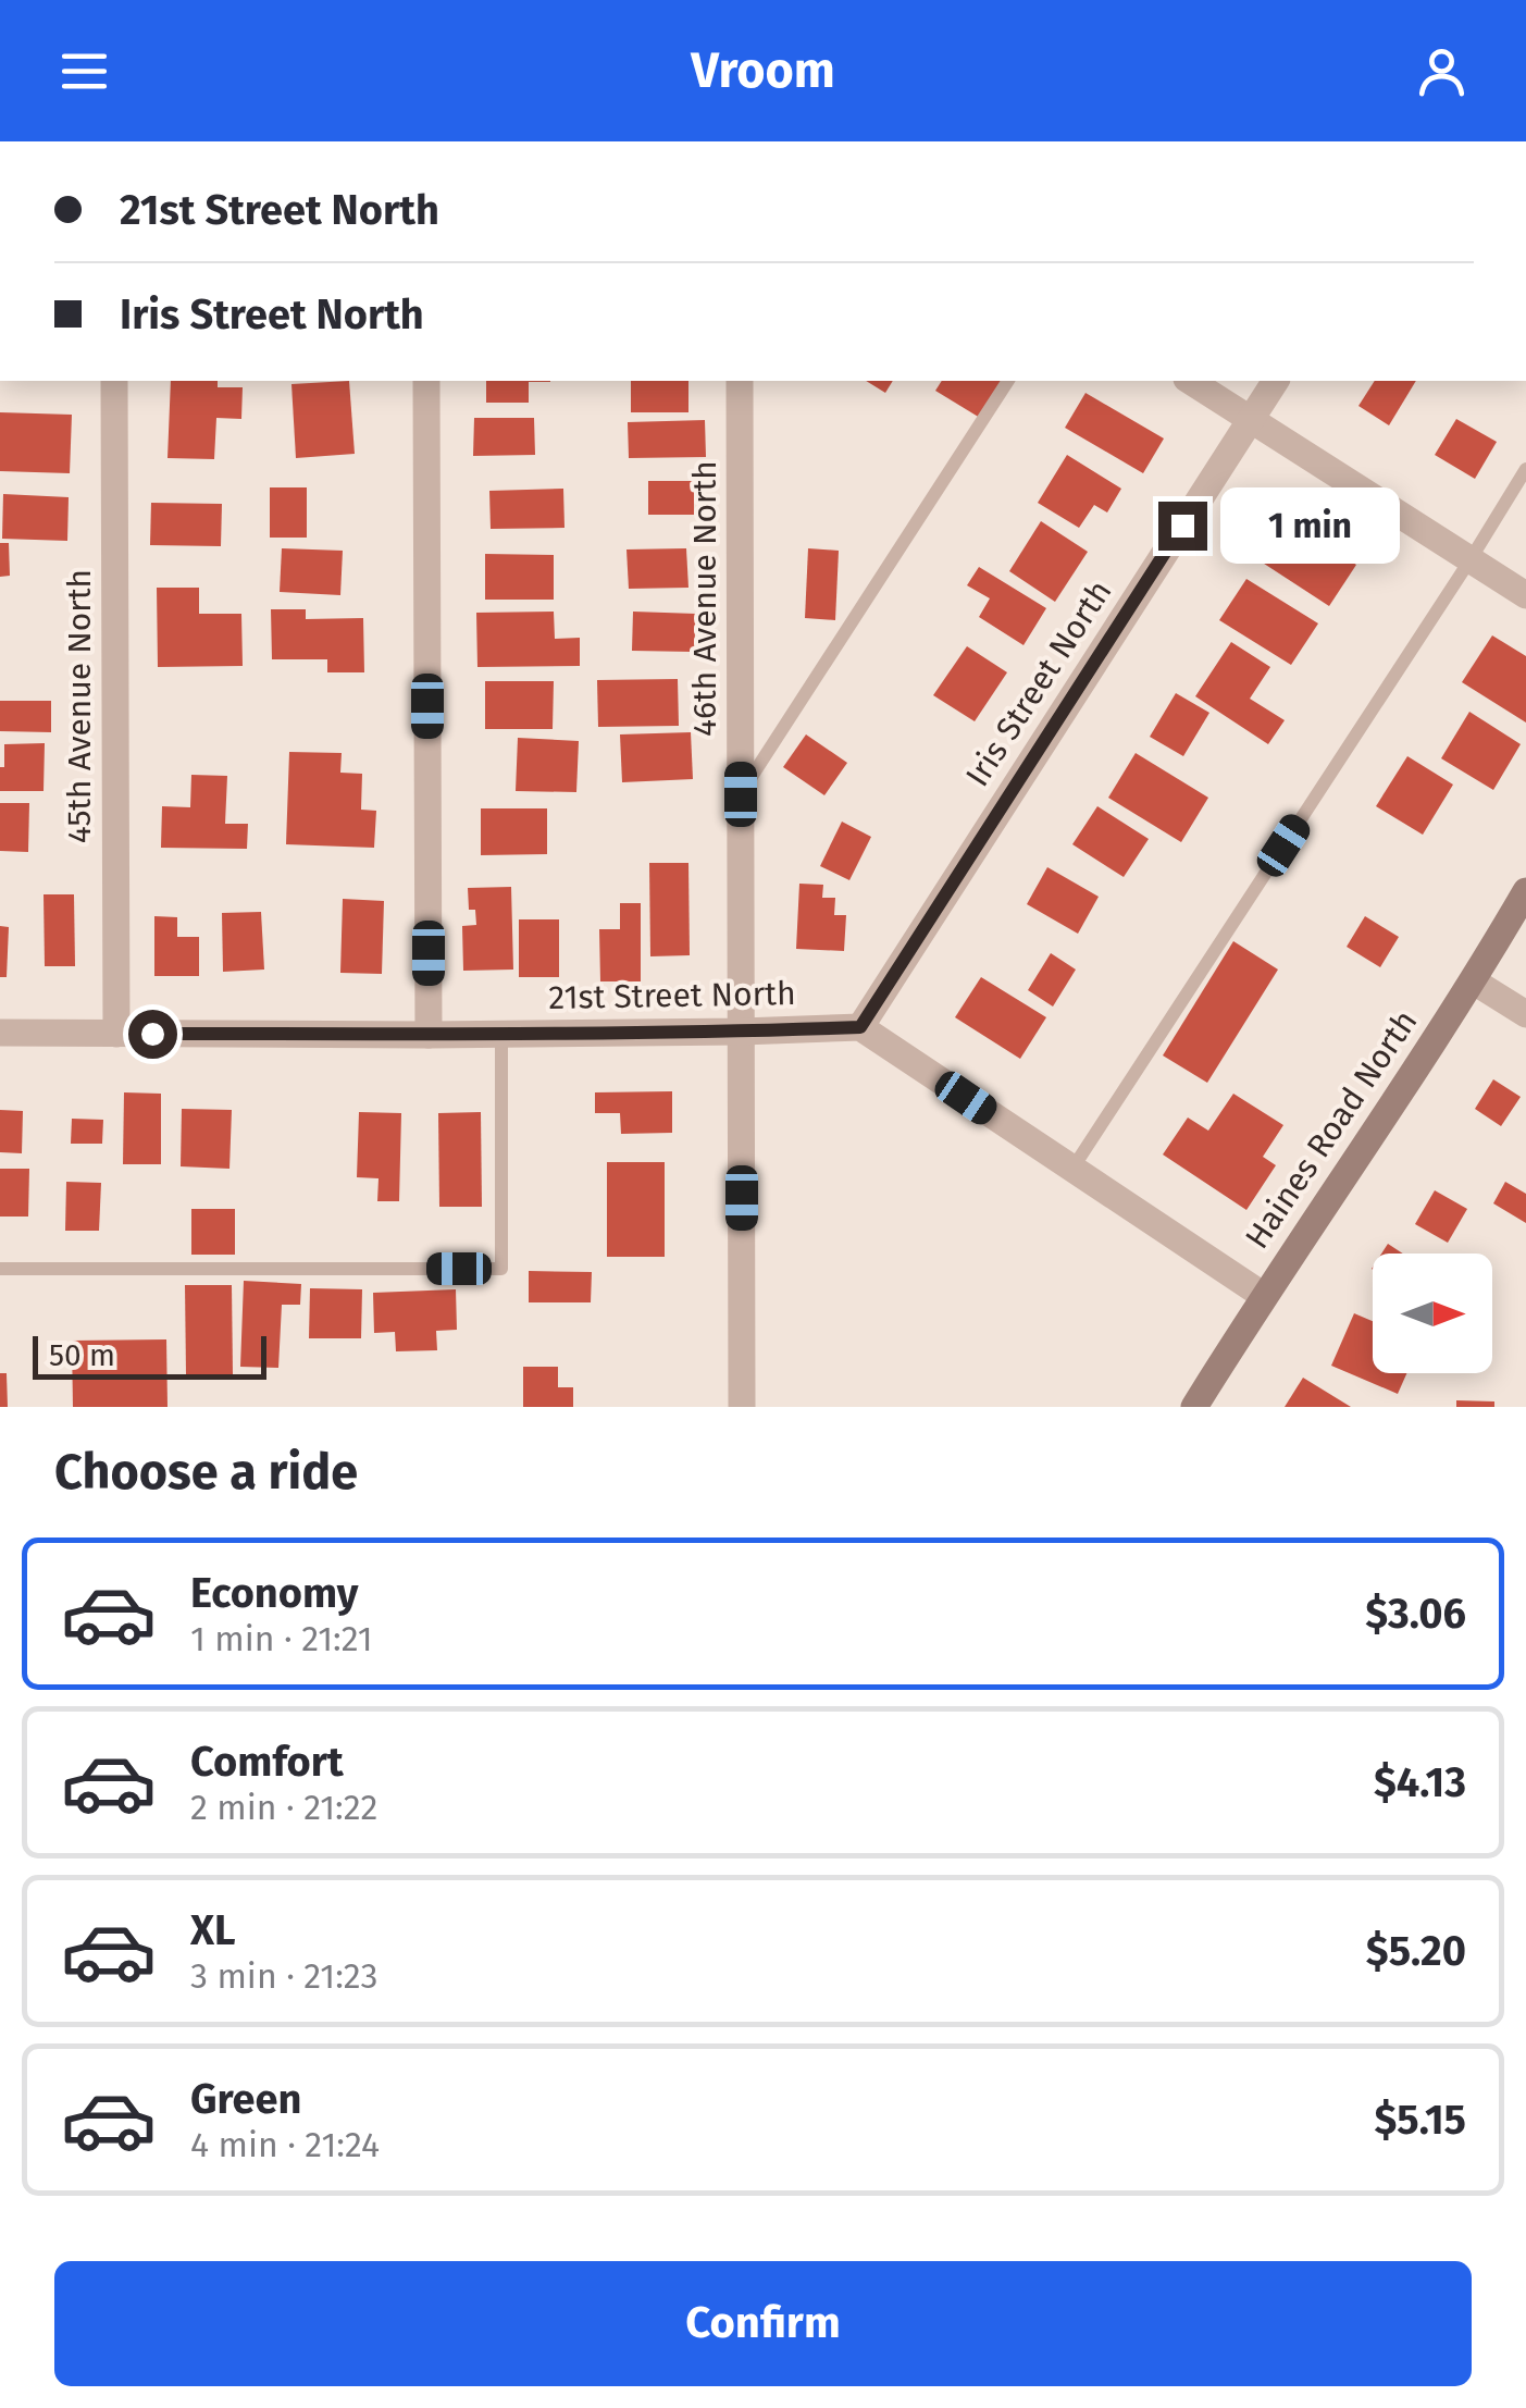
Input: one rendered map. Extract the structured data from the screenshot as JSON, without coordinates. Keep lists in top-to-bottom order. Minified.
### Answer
{"streets":{"street":["46th Avenue North","Iris Street North","45th Avenue North","21st Street North","Haines Road North"]},"crossings":[["46th Avenue North","21st Street North"],["Iris Street North","21st Street North"],["45th Avenue North","21st Street North"]],"scale_bar":"50 m","north":"right","page":{"header":"Vroom","banner":["21st Street North","Iris Street North"],"bubble":"1 min","scale":"50 m","heading":"Choose a ride","list":[{"name":"Economy","note":"1 min · 21:21","value":"$3.06"},{"name":"Comfort","note":"2 min · 21:22","value":"$4.13"},{"name":"XL","note":"3 min · 21:23","value":"$5.20"},{"name":"Green","note":"4 min · 21:24","value":"$5.15"}],"buttons":"Confirm"}}
